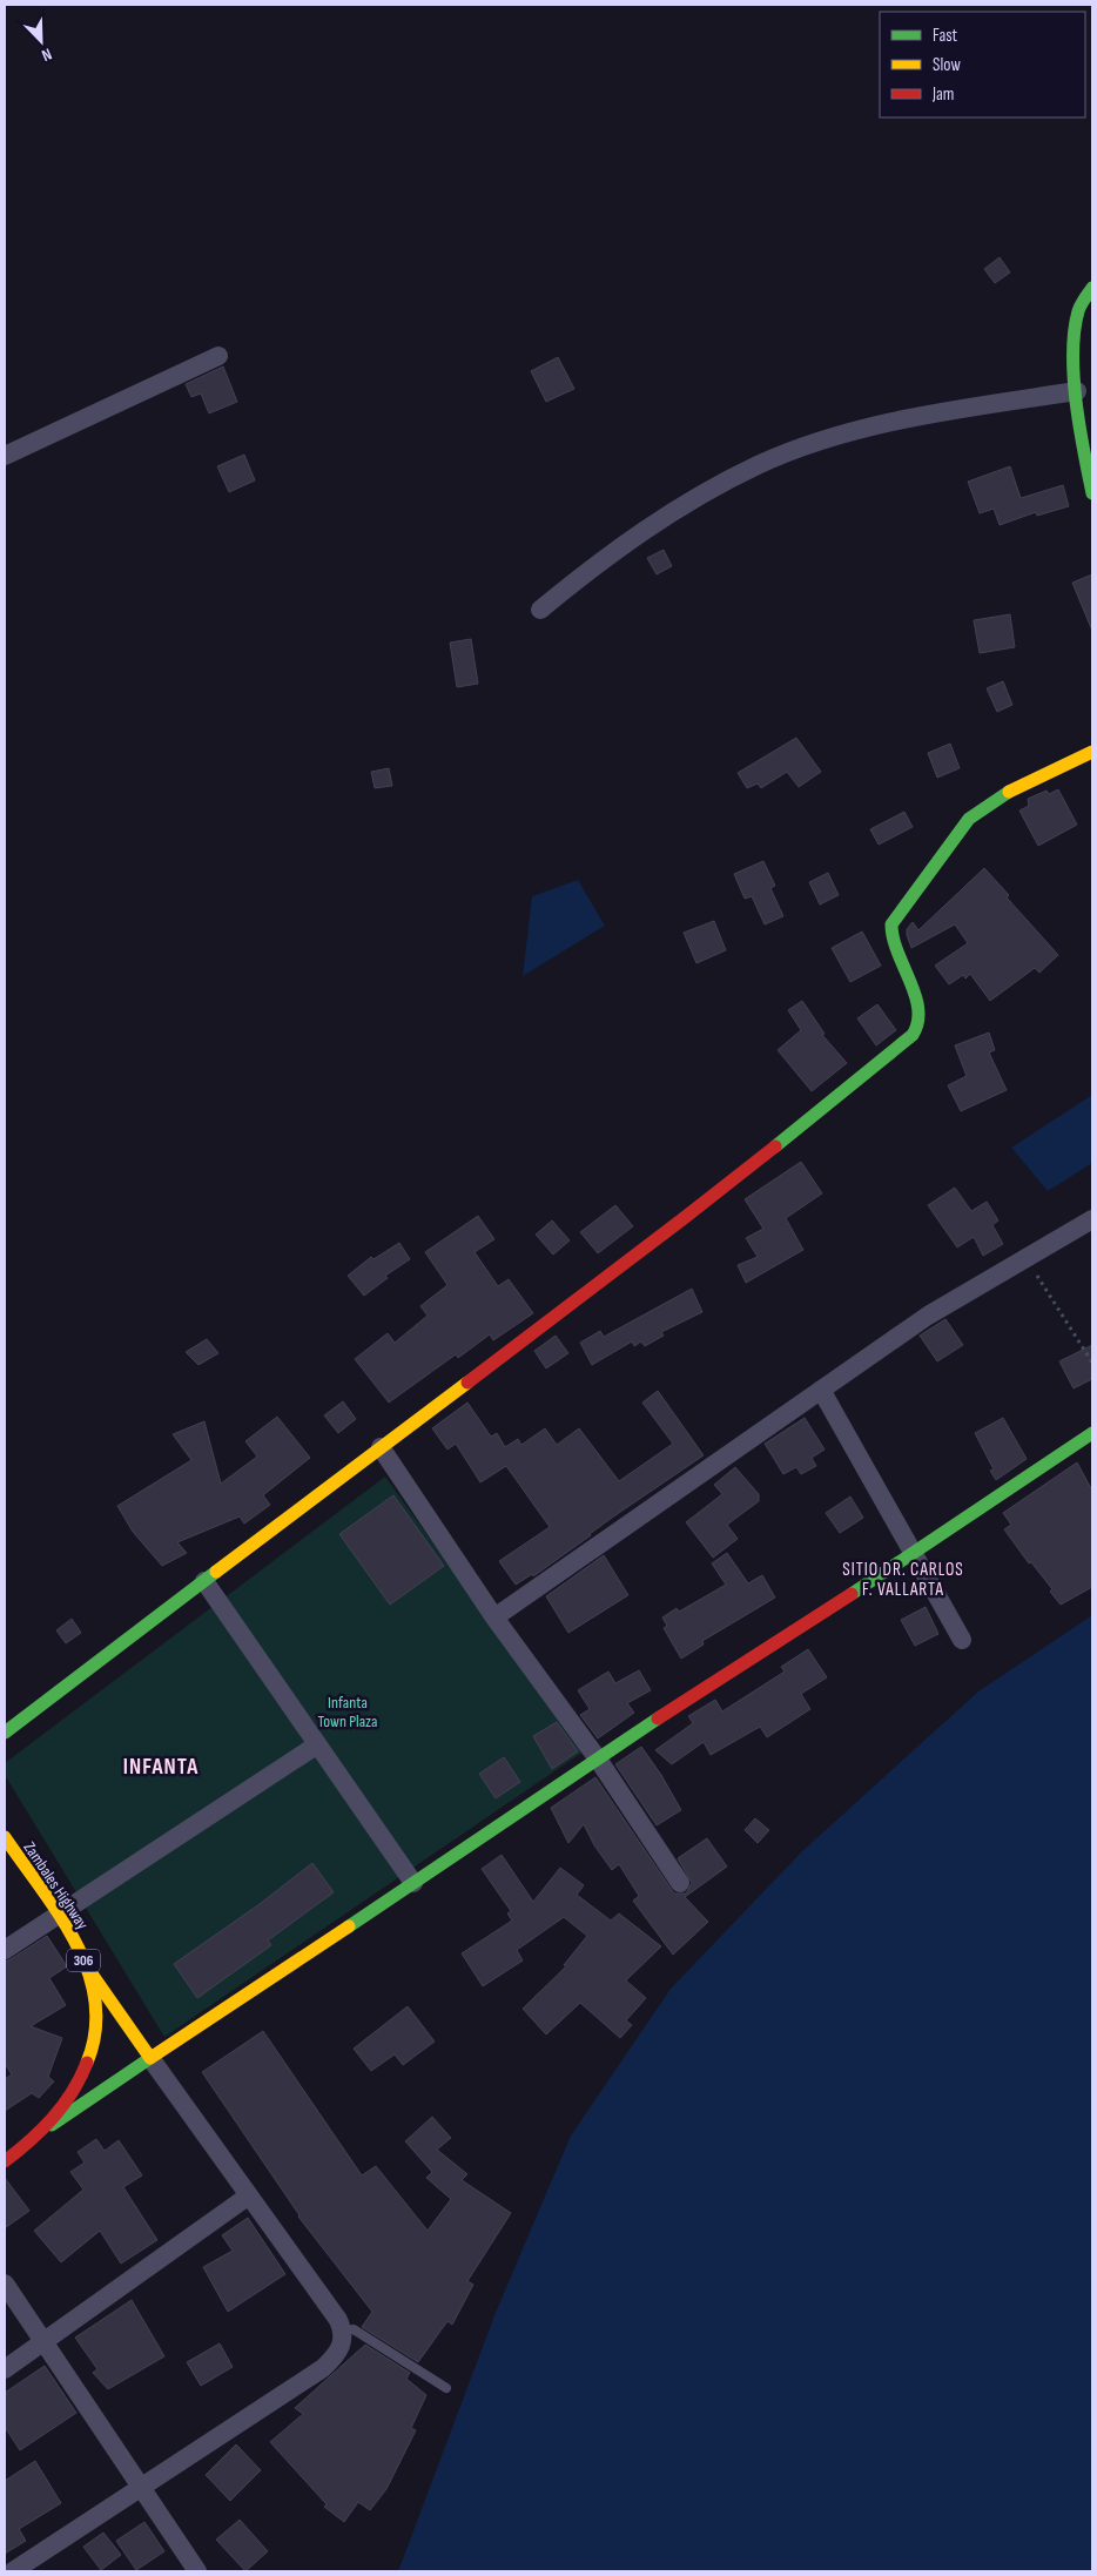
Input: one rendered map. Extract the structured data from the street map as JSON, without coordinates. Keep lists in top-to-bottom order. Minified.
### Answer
{"streets":{"street":["Zambales Highway","306"]},"districts":["SITIO DR. CARLOS F. VALLARTA","INFANTA"],"parks":["Infanta Town Plaza"],"legend":["Fast","Slow","Jam"],"north":"bottom right"}
